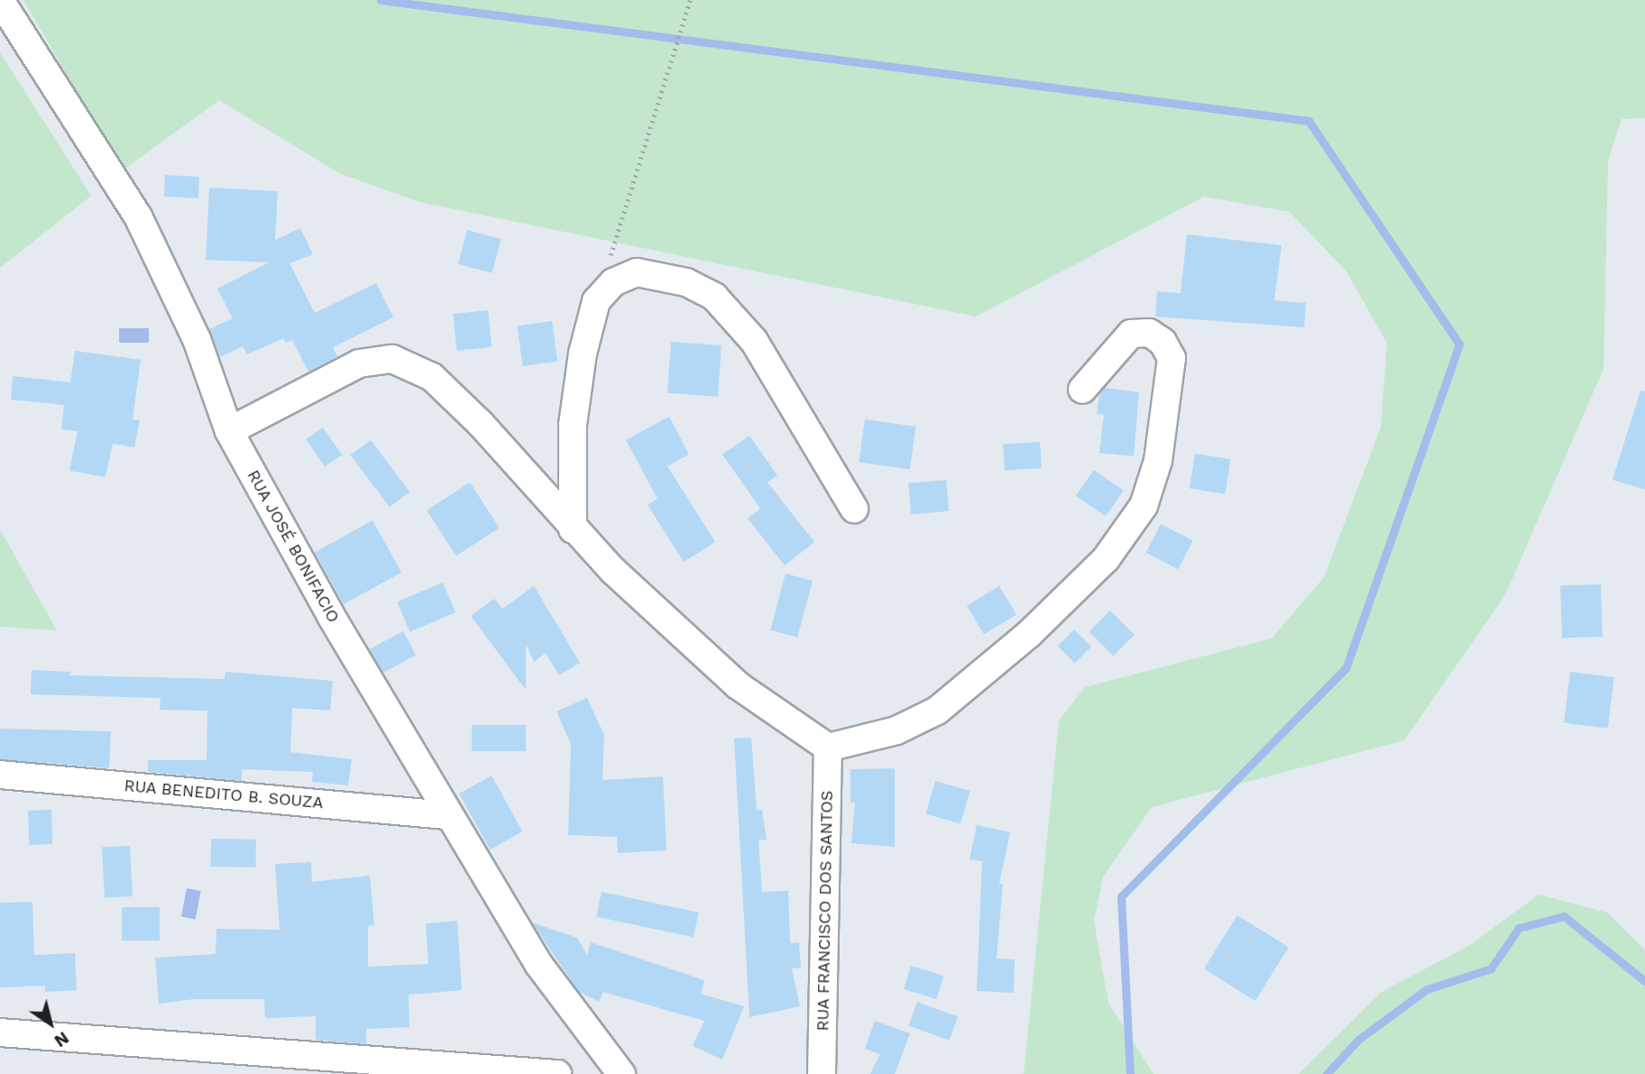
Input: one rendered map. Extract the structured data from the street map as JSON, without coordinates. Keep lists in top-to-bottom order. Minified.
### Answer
{"streets":{"street":["RUA JOSÉ BONIFACIO","RUA BENEDITO B. SOUZA","RUA FRANCISCO DOS SANTOS"]},"crossings":[["RUA JOSÉ BONIFACIO","RUA BENEDITO B. SOUZA"]],"north":"bottom right"}
